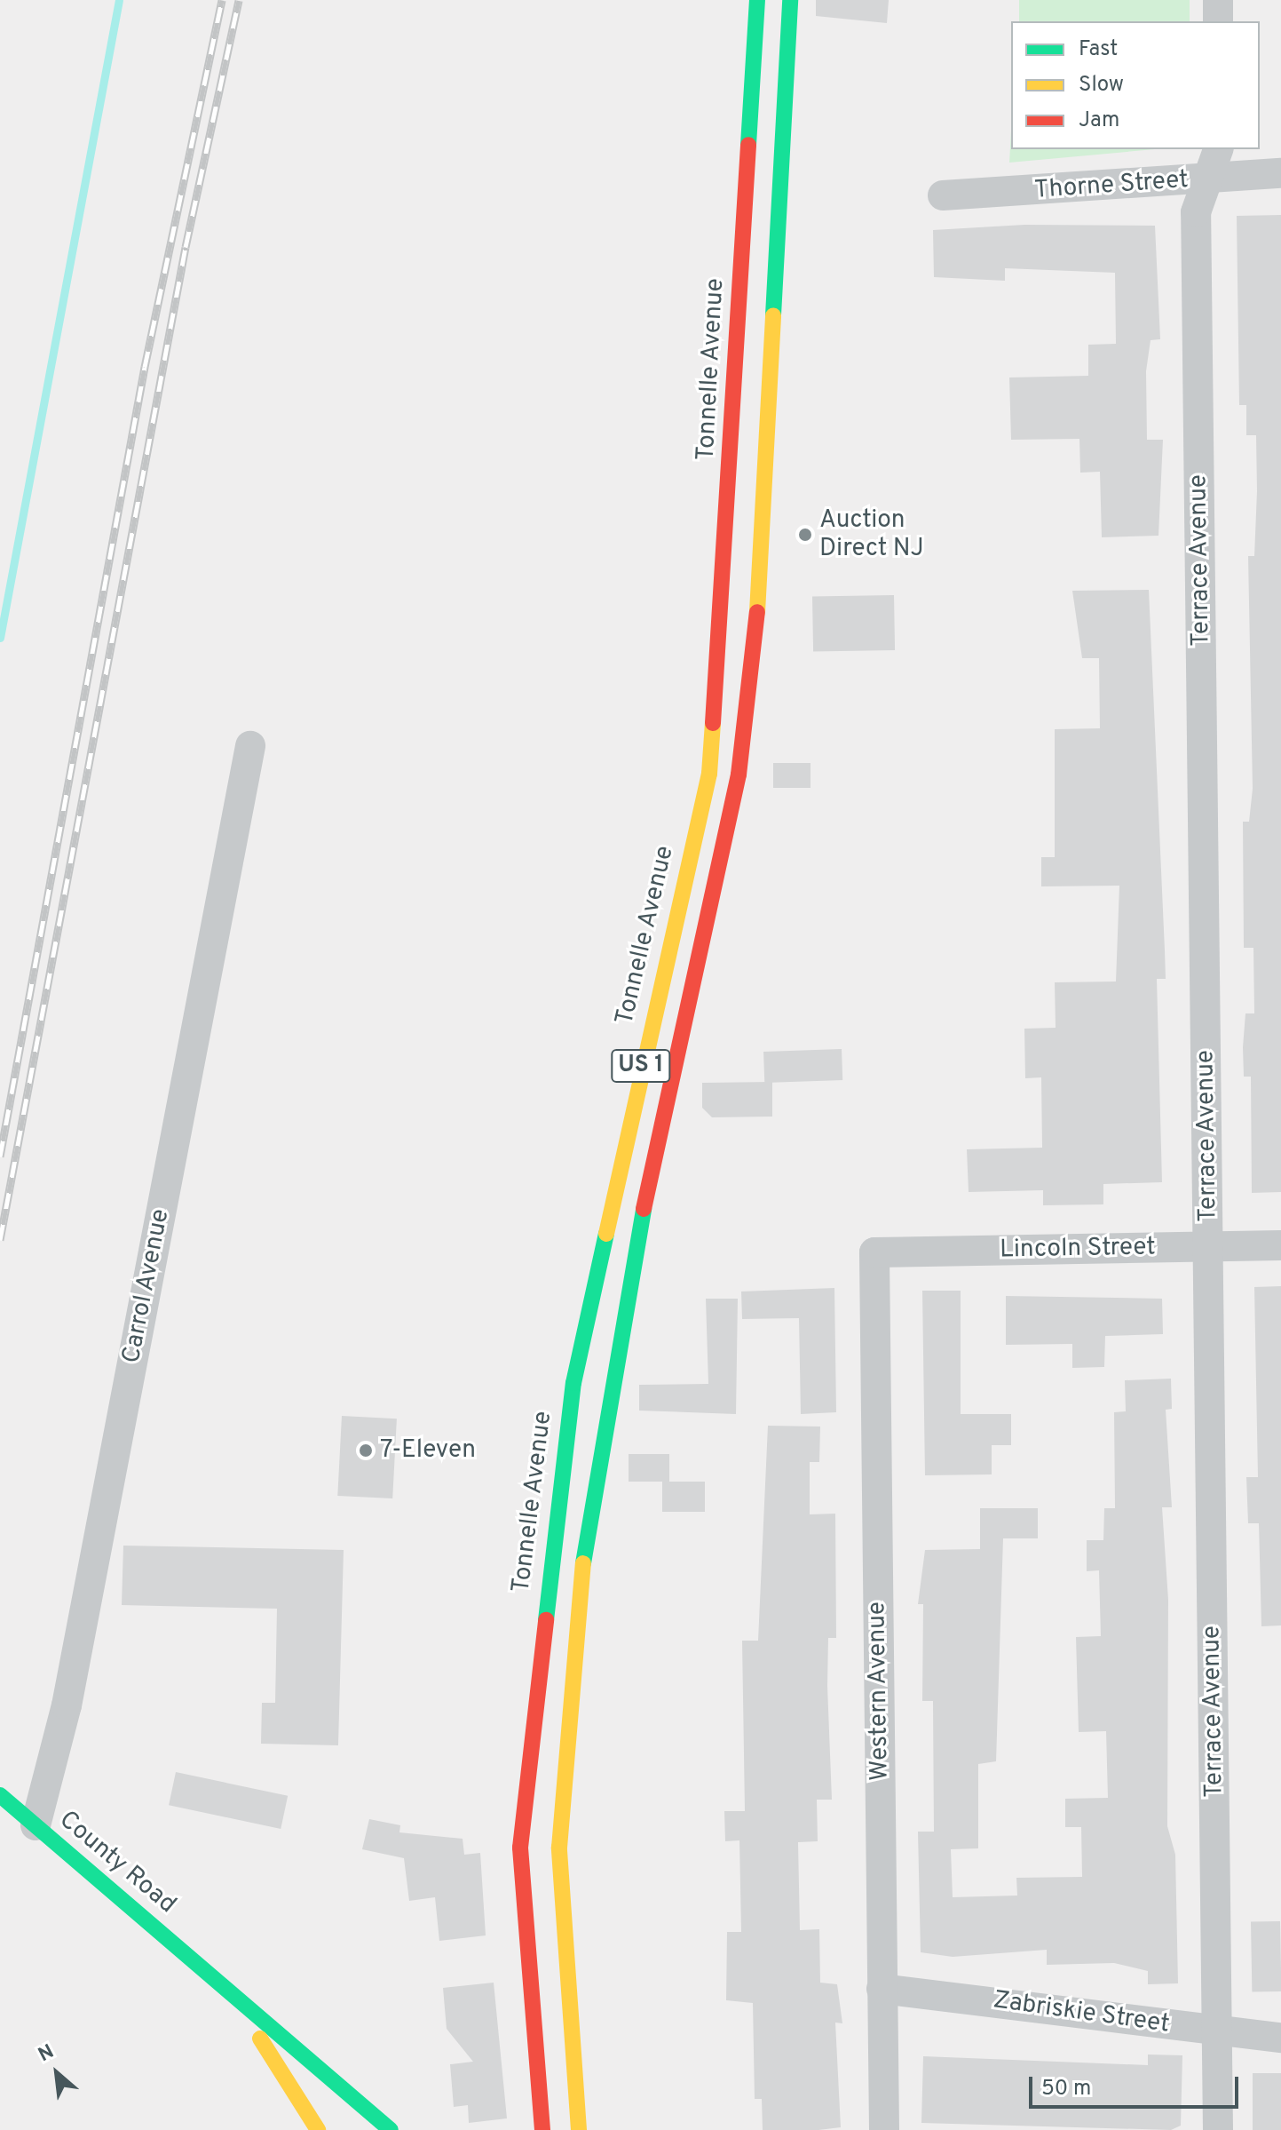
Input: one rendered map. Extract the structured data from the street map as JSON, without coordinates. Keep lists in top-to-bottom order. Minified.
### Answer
{"streets":{"main road":["Tonnelle Avenue","US 1","County Road"],"street":["Thorne Street","Terrace Avenue","Lincoln Street","Carrol Avenue","Western Avenue","Zabriskie Street"]},"crossings":[["Thorne Street","Terrace Avenue"],["Terrace Avenue","Lincoln Street"],["Terrace Avenue","Zabriskie Street"],["Lincoln Street","Western Avenue"],["Carrol Avenue","County Road"],["Western Avenue","Zabriskie Street"]],"places":["Auction Direct NJ","7-Eleven"],"legend":["Fast","Slow","Jam"],"scale_bar":"50 m","north":"top left"}
